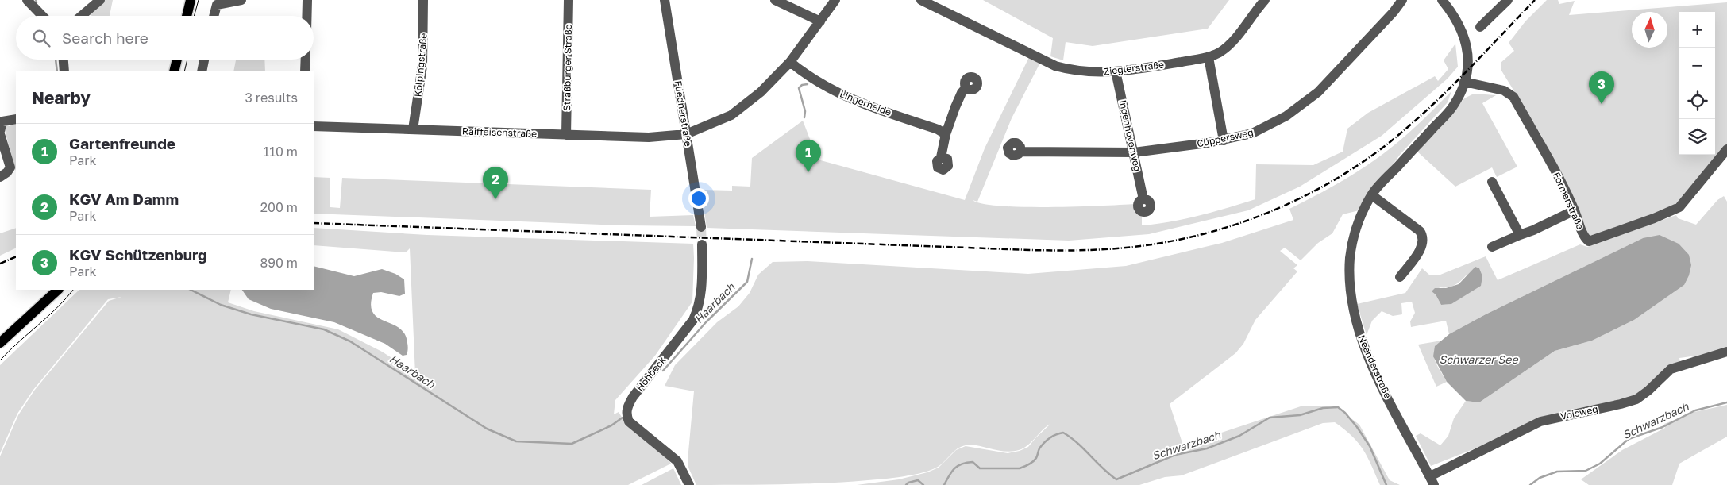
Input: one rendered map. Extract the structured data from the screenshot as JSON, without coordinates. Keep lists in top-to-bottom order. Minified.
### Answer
{"streets":{"street":["Kolpingstraße","Straßburger Straße","Zieglerstraße","Lingerheide","Fliednerstraße","Raiffeisenstraße","Ingenhovenweg","Cüppersweg","Formerstraße","Neanderstraße","Hohbeck","Voisweg"]},"crossings":[["Kolpingstraße","Raiffeisenstraße"],["Straßburger Straße","Raiffeisenstraße"],["Zieglerstraße","Ingenhovenweg"],["Lingerheide","Raiffeisenstraße"],["Fliednerstraße","Raiffeisenstraße"],["Ingenhovenweg","Cüppersweg"],["Formerstraße","Neanderstraße"],["Neanderstraße","Voisweg"]],"water":["Haarbach","Schwarzer See","Schwarzbach"],"north":"top","page":{"map_buttons":["+","−"],"search":"Search here","pins":["3","1","2"],"heading":["Nearby","3 results"],"list":[{"mark":"1","name":"Gartenfreunde","note":"Park","value":"110 m"},{"mark":"2","name":"KGV Am Damm","note":"Park","value":"200 m"},{"mark":"3","name":"KGV Schützenburg","note":"Park","value":"890 m"}]}}
